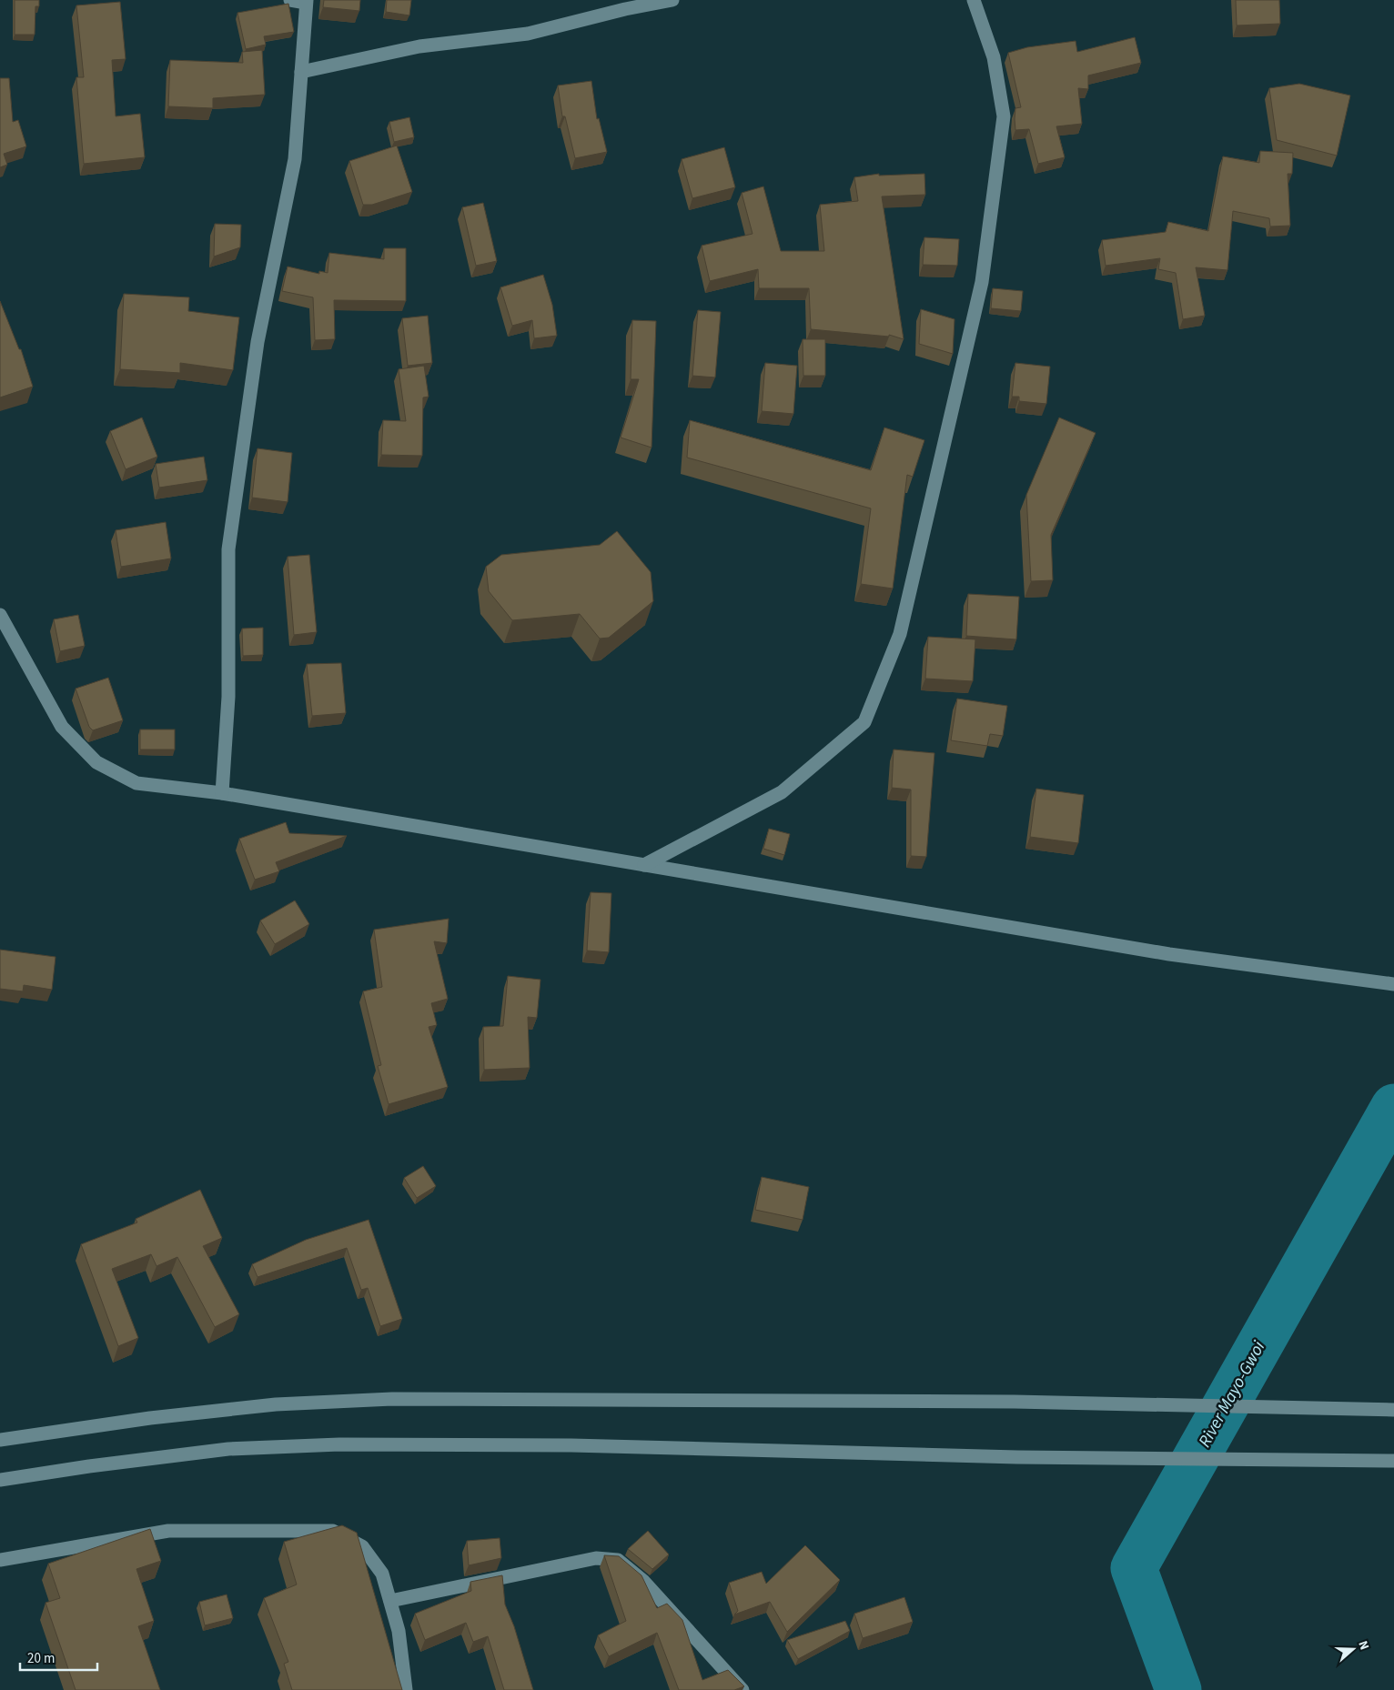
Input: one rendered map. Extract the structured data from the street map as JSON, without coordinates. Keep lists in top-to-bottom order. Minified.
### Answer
{"water":["River Mayo-Gwoi"],"scale_bar":"20 m","north":"right"}
